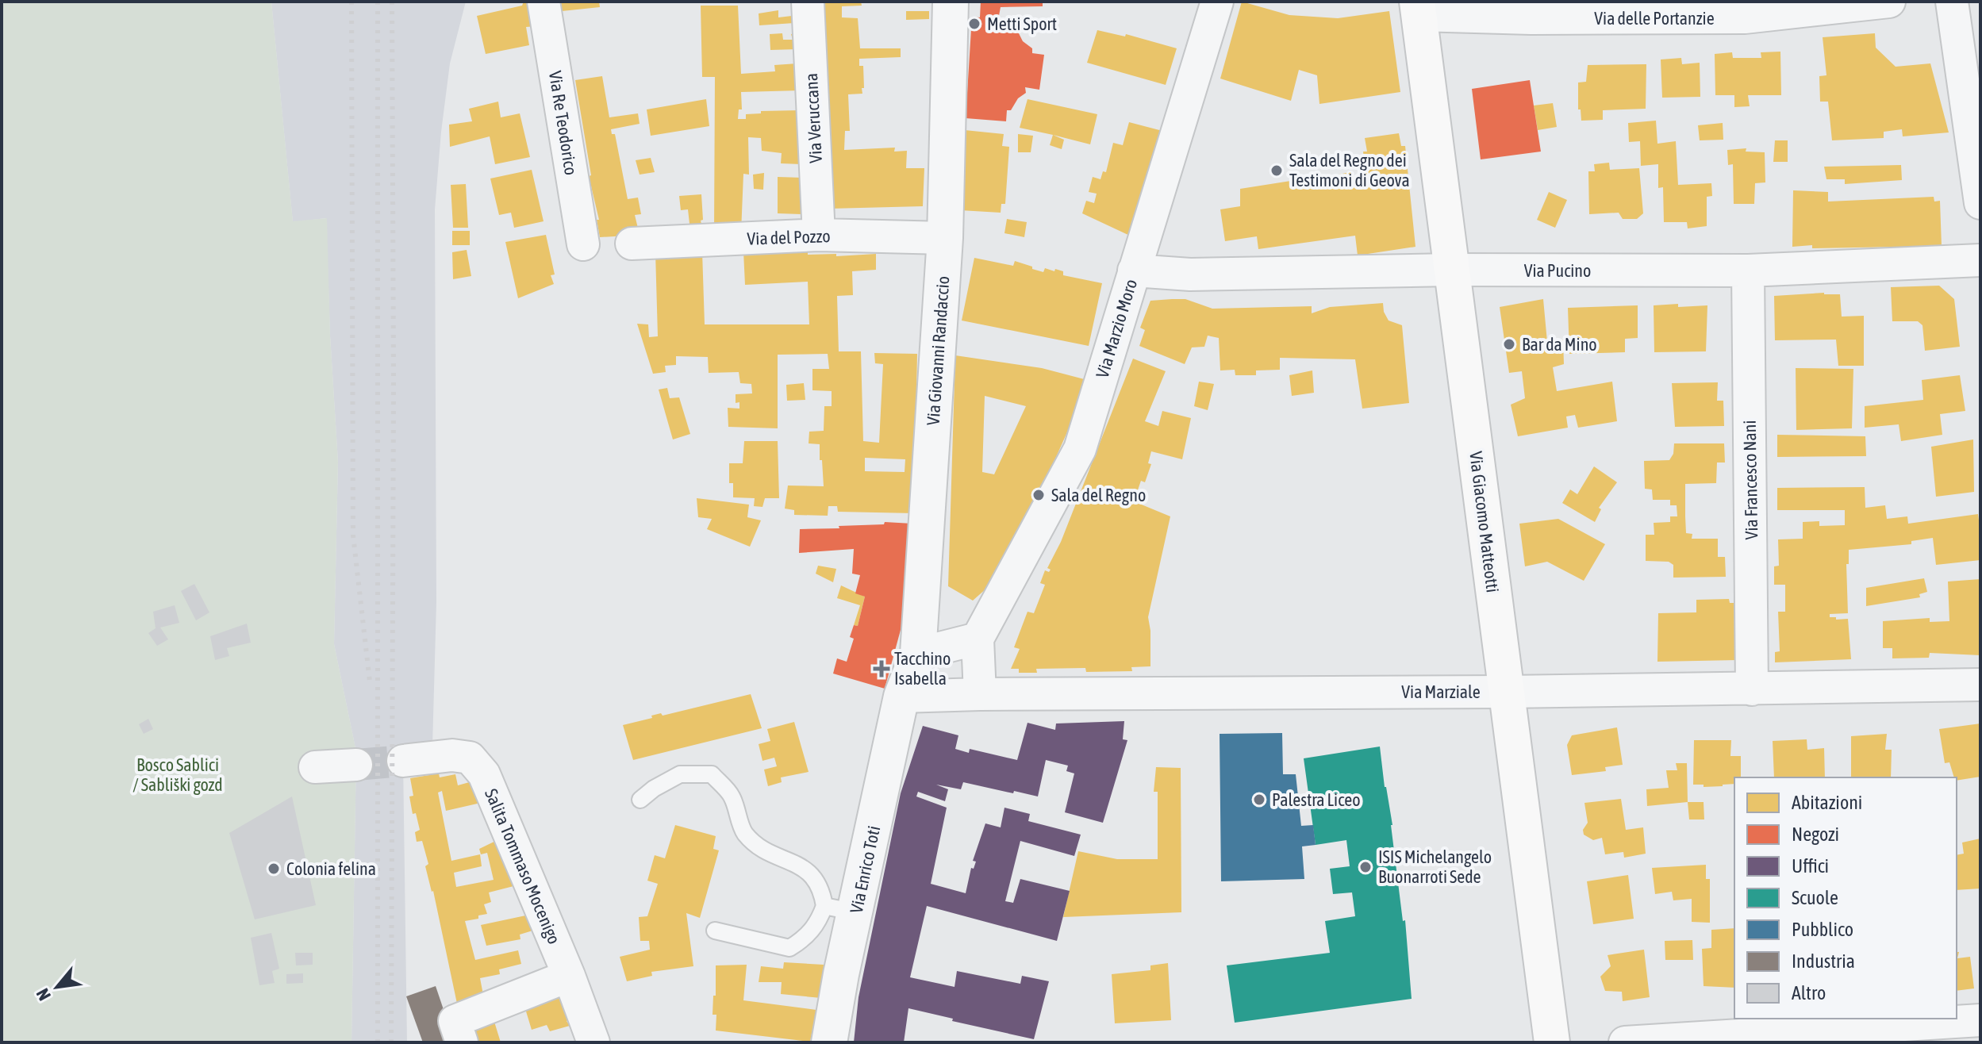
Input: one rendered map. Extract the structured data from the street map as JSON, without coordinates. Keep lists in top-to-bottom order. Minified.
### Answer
{"streets":{"main road":["Via Giacomo Matteotti"],"street":["Via delle Portanzie","Via Veruccana","Via Re Teodorico","Via del Pozzo","Via Pucino","Via Marzio Moro","Via Giovanni Randaccio","Via Francesco Nani","Via Marziale","Salita Tommaso Mocenigo","Via Enrico Toti"]},"crossings":[["Via delle Portanzie","Via Giacomo Matteotti"],["Via Veruccana","Via del Pozzo"],["Via del Pozzo","Via Giovanni Randaccio"],["Via Pucino","Via Marzio Moro"],["Via Pucino","Via Francesco Nani"],["Via Pucino","Via Giacomo Matteotti"],["Via Giovanni Randaccio","Via Marziale"],["Via Giovanni Randaccio","Via Enrico Toti"],["Via Francesco Nani","Via Marziale"],["Via Giacomo Matteotti","Via Marziale"],["Via Marziale","Via Enrico Toti"]],"parks":["Bosco Sablici / Sabliški gozd"],"places":{"other":["Metti Sport","Sala del Regno dei Testimoni di Geova","Bar da Mino","Sala del Regno","Palestra Liceo","ISIS Michelangelo Buonarroti Sede","Colonia felina"],"health":["Tacchino Isabella"]},"legend":["Abitazioni","Negozi","Uffici","Scuole","Pubblico","Industria","Altro"],"north":"bottom left"}
